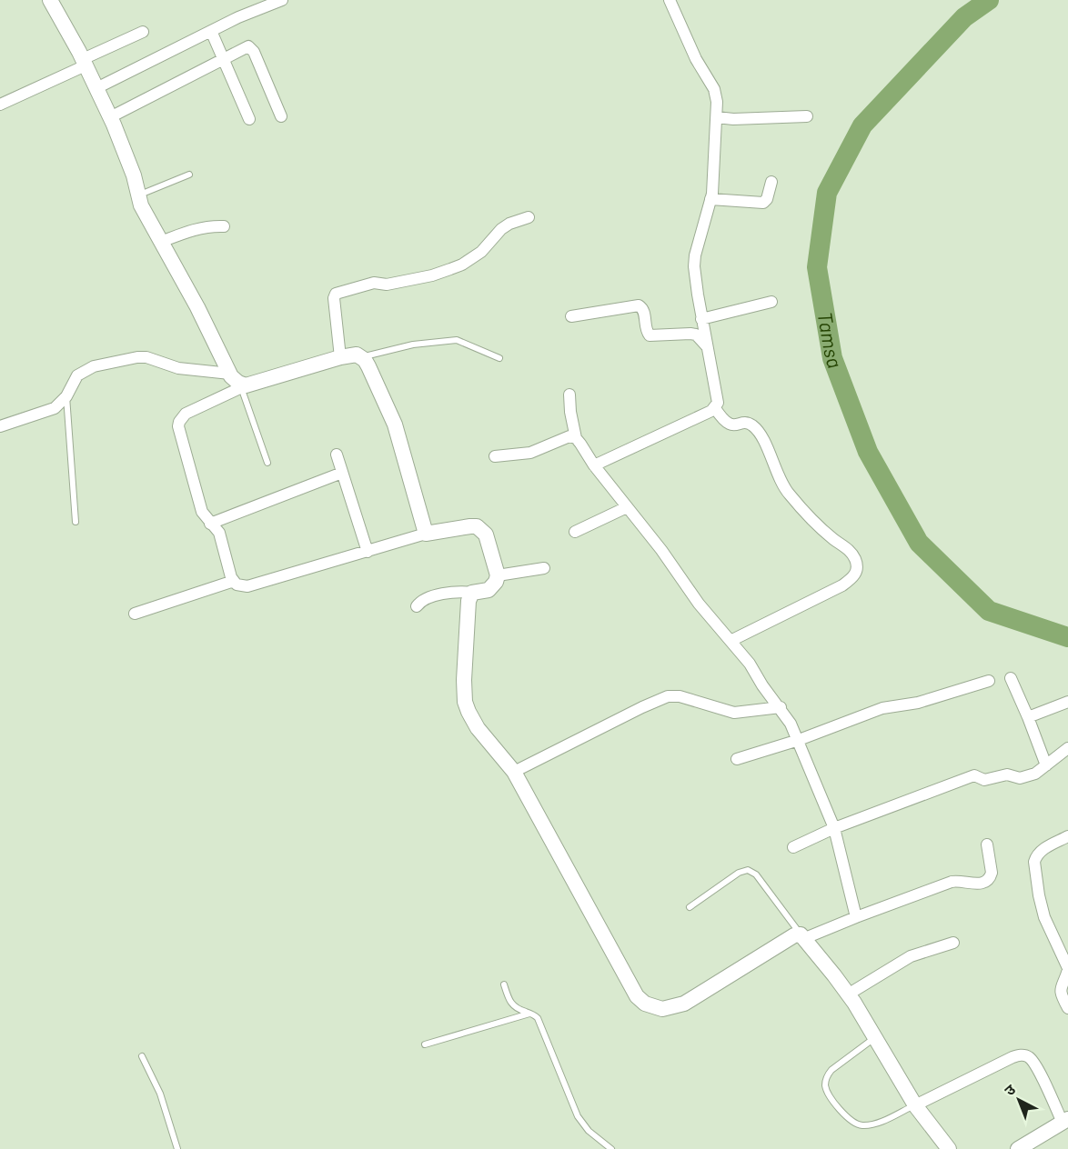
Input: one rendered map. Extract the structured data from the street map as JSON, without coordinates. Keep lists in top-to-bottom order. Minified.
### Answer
{"water":["Tamsa"],"north":"top left"}
